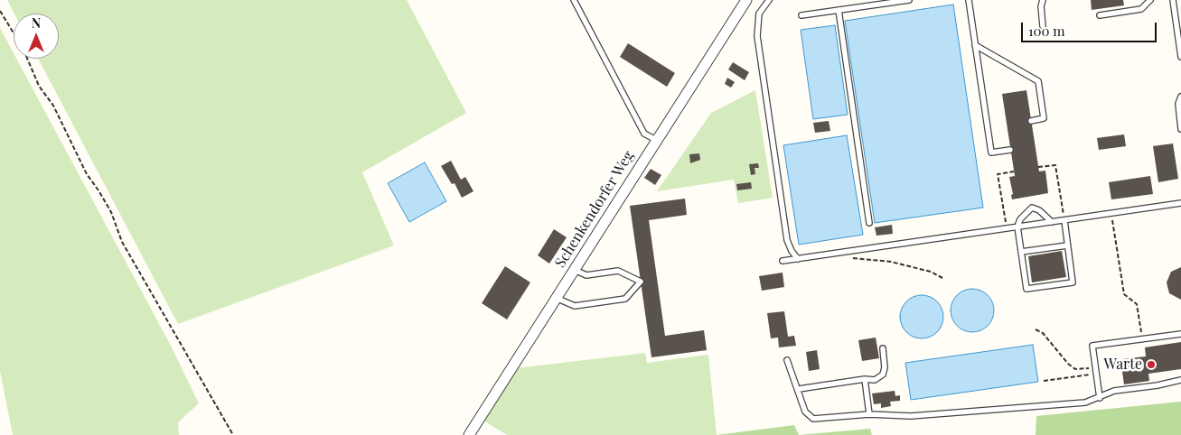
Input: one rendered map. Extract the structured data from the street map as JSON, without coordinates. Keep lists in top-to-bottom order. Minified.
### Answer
{"streets":{"street":["Schenkendorfer Weg"]},"places":["Warte"],"scale_bar":"100 m","north":"top"}
